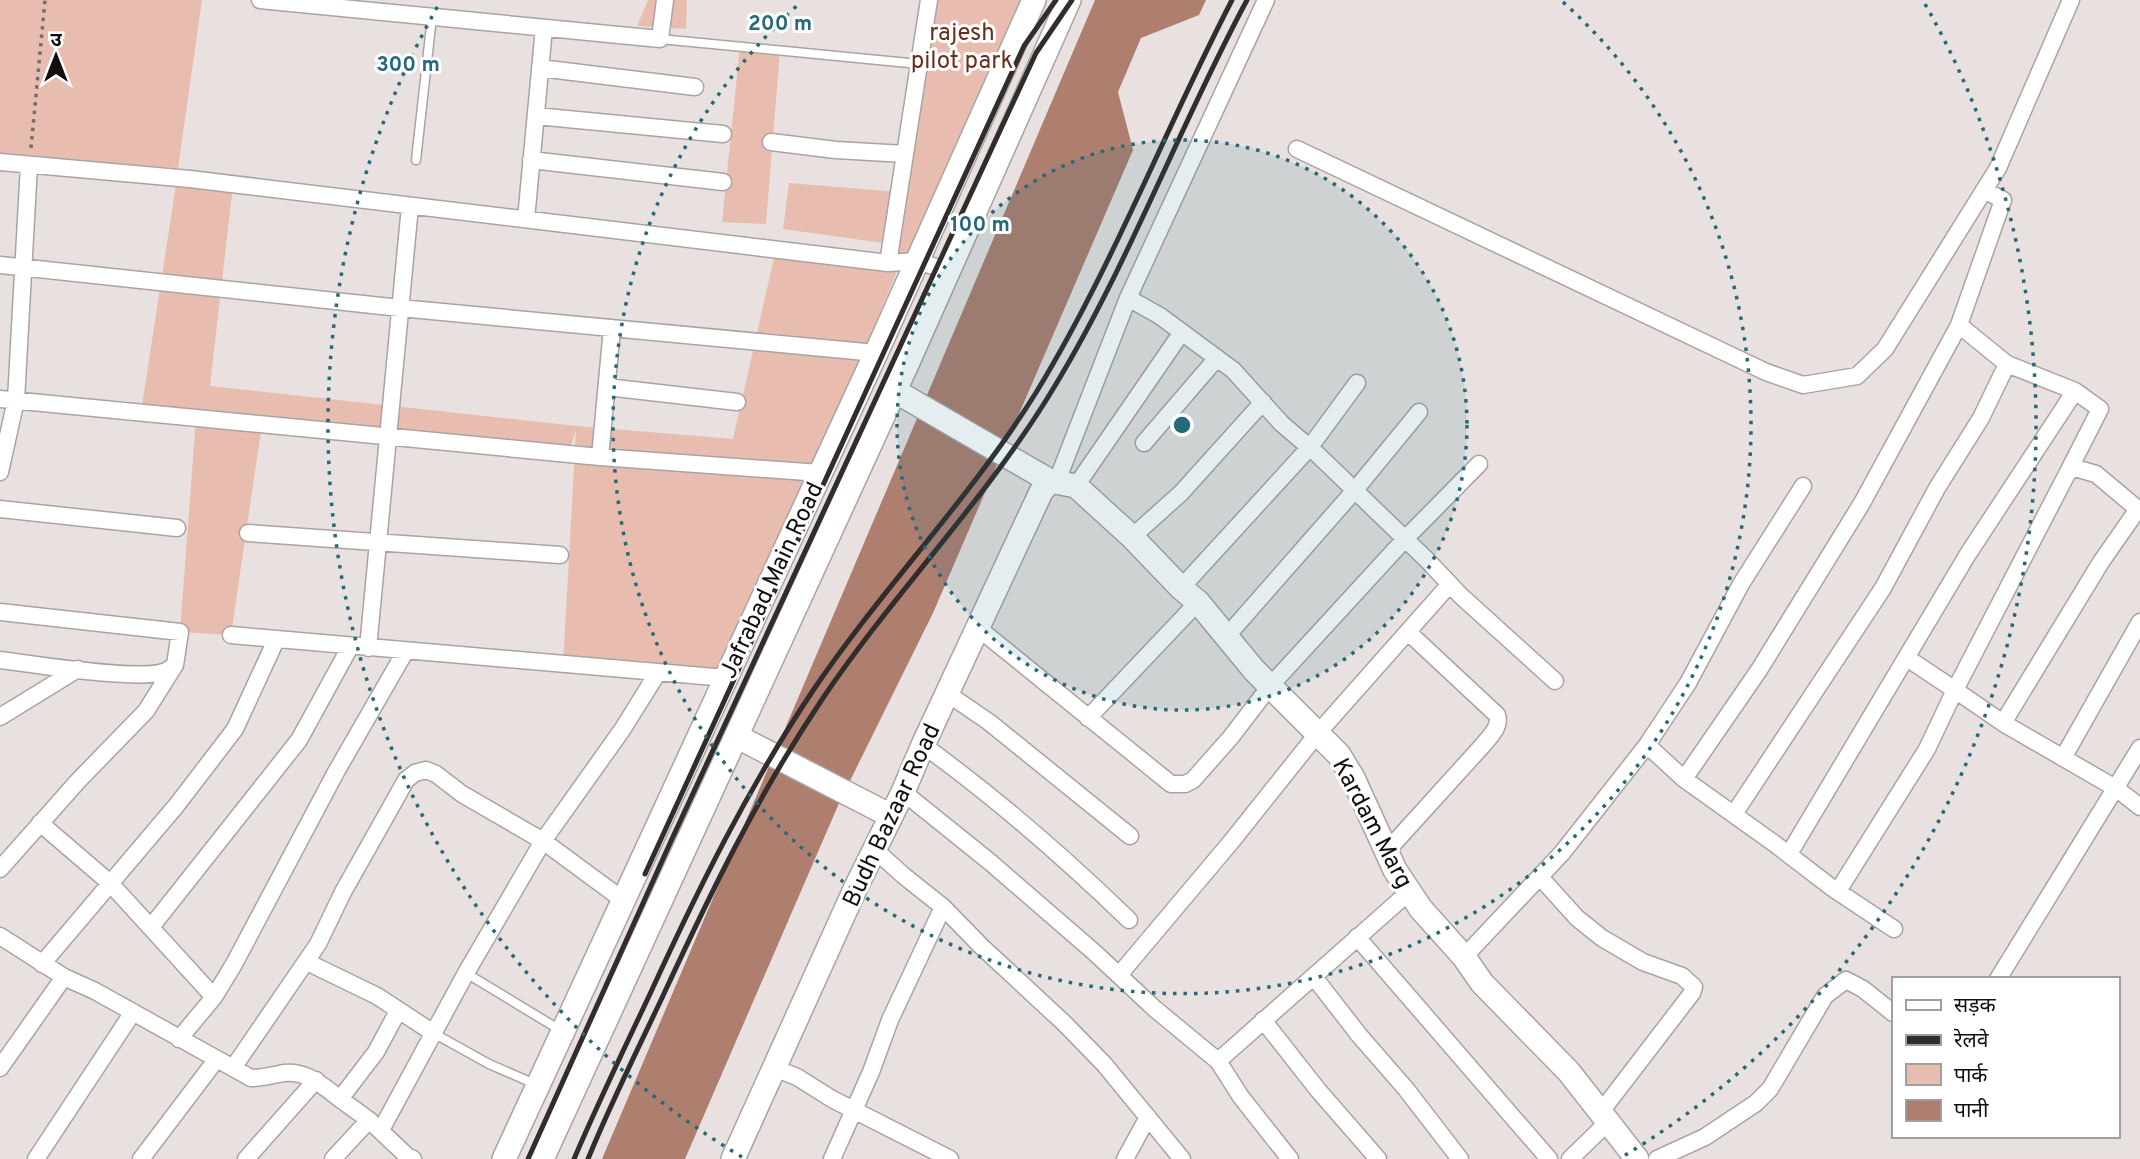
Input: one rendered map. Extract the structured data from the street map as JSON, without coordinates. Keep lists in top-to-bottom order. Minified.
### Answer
{"streets":{"main road":["Jafrabad Main Road","Budh Bazaar Road","Kardam Marg"]},"crossings":[["Jafrabad Main Road","Kardam Marg"],["Budh Bazaar Road","Kardam Marg"]],"parks":["rajesh pilot park"],"legend":["सड़क","रेलवे","पार्क","पानी"],"north":"top","rings":["200 m","300 m","100 m"]}
